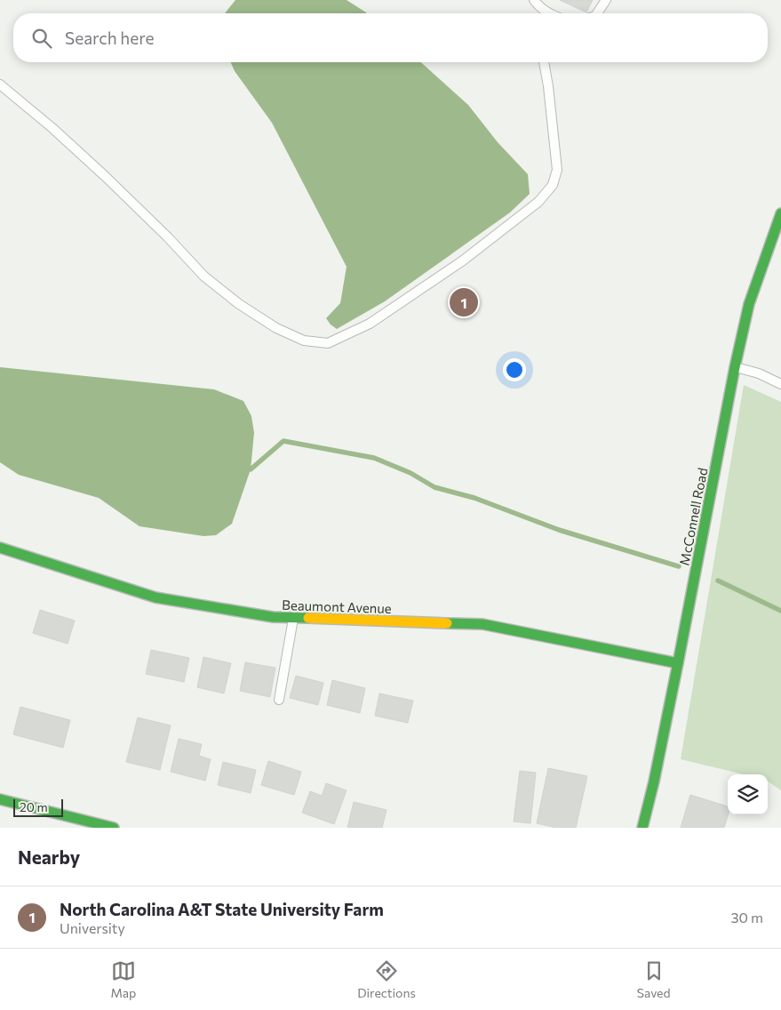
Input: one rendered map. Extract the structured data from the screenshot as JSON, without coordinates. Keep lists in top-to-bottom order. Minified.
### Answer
{"streets":{"street":["McConnell Road","Beaumont Avenue"]},"crossings":[["McConnell Road","Beaumont Avenue"]],"scale_bar":"20 m","page":{"search":"Search here","pins":"1","scale":"20 m","heading":"Nearby","list":[{"mark":"1","name":"North Carolina A&T State University Farm","note":"University","value":"30 m"}],"nav":["Map","Directions","Saved"]}}
